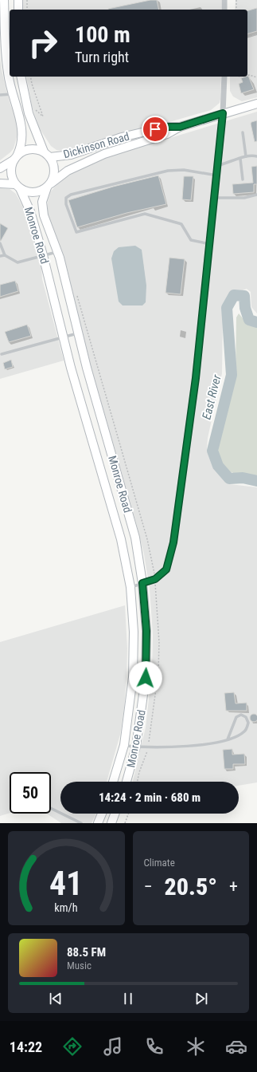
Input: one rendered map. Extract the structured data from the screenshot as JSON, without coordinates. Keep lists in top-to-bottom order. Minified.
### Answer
{"streets":{"main road":["Dickinson Road","Monroe Road"]},"crossings":[["Dickinson Road","Monroe Road"]],"water":["East River"],"page":{"turn":["100 m","Turn right"],"limit":"50","trip":"14:24 · 2 min · 680 m","tile":"Climate","heat":["−","20.5°","+"],"song":["88.5 FM","Music"],"tabs":"14:22","gauge":["41","km/h"]}}
